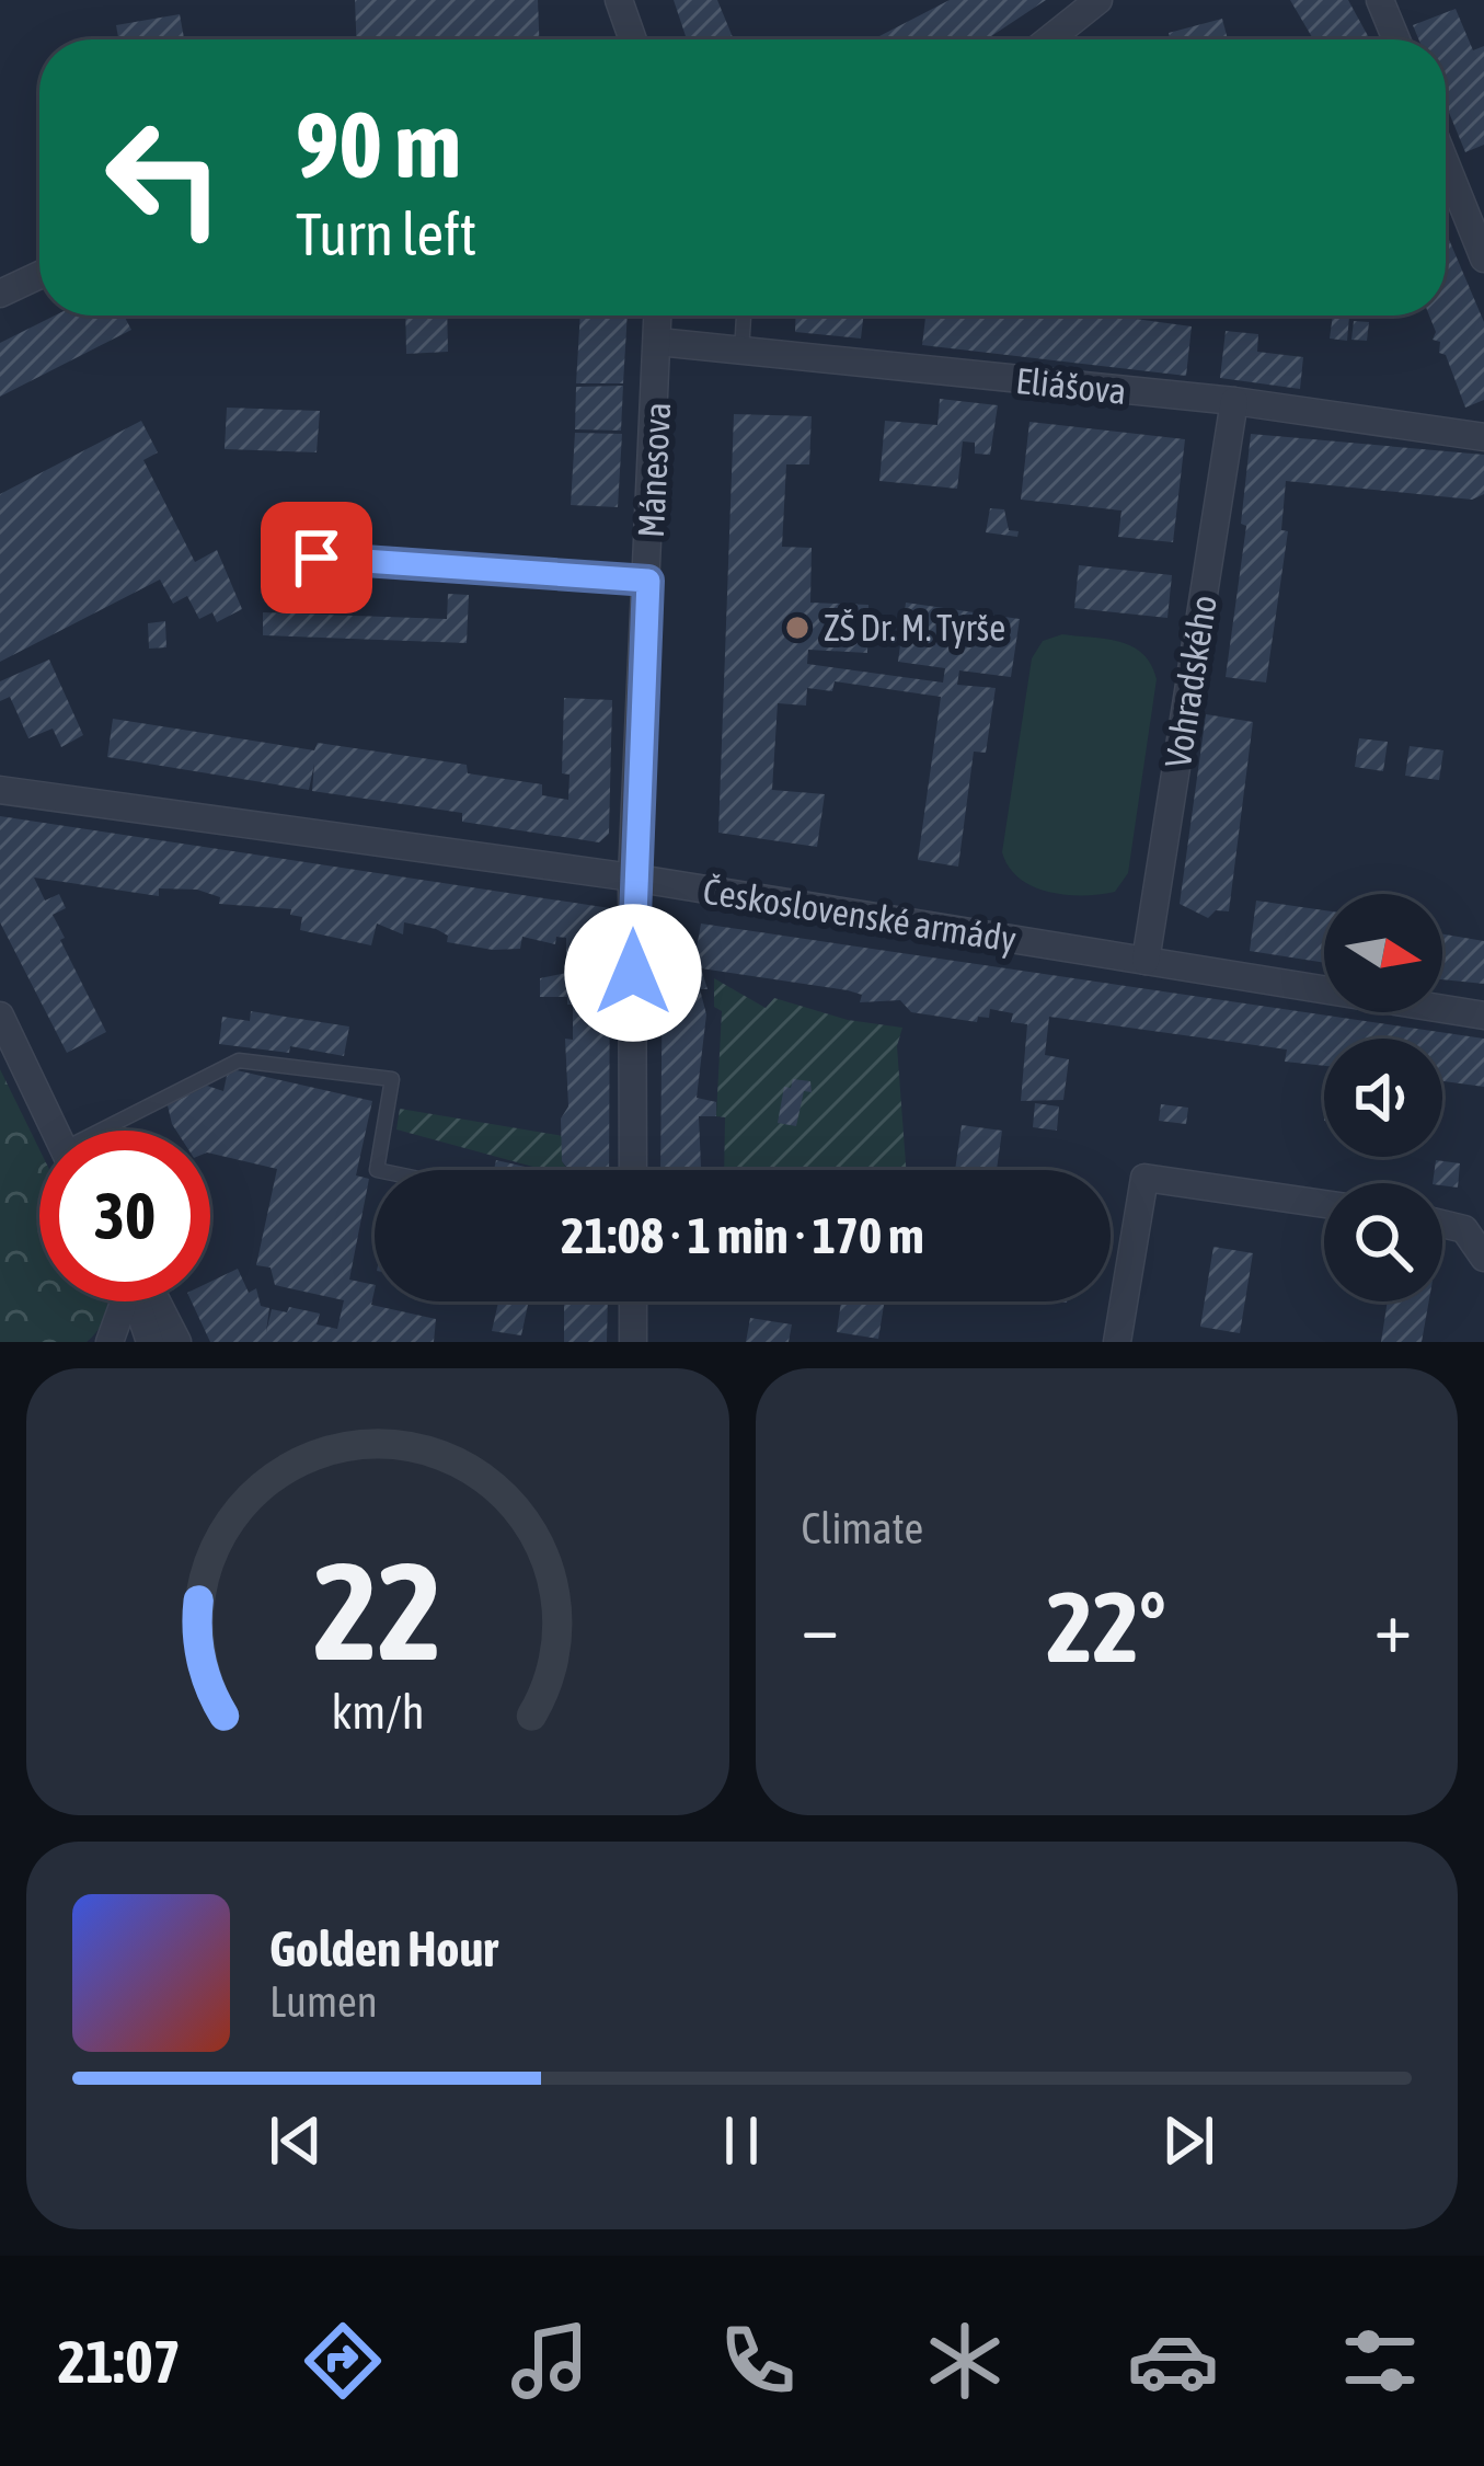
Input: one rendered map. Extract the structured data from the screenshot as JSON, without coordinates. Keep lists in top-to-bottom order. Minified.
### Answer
{"streets":{"street":["Eliášova","Mánesova","Vohradského","Československé armády"]},"crossings":[["Eliášova","Mánesova"],["Eliášova","Vohradského"],["Mánesova","Československé armády"],["Vohradského","Československé armády"]],"places":["ZŠ Dr. M. Tyrše"],"north":"right","page":{"turn":["90 m","Turn left"],"limit":"30","trip":"21:08 · 1 min · 170 m","tile":"Climate","heat":["−","22°","+"],"song":["Golden Hour","Lumen"],"tabs":"21:07","gauge":["22","km/h"]}}
